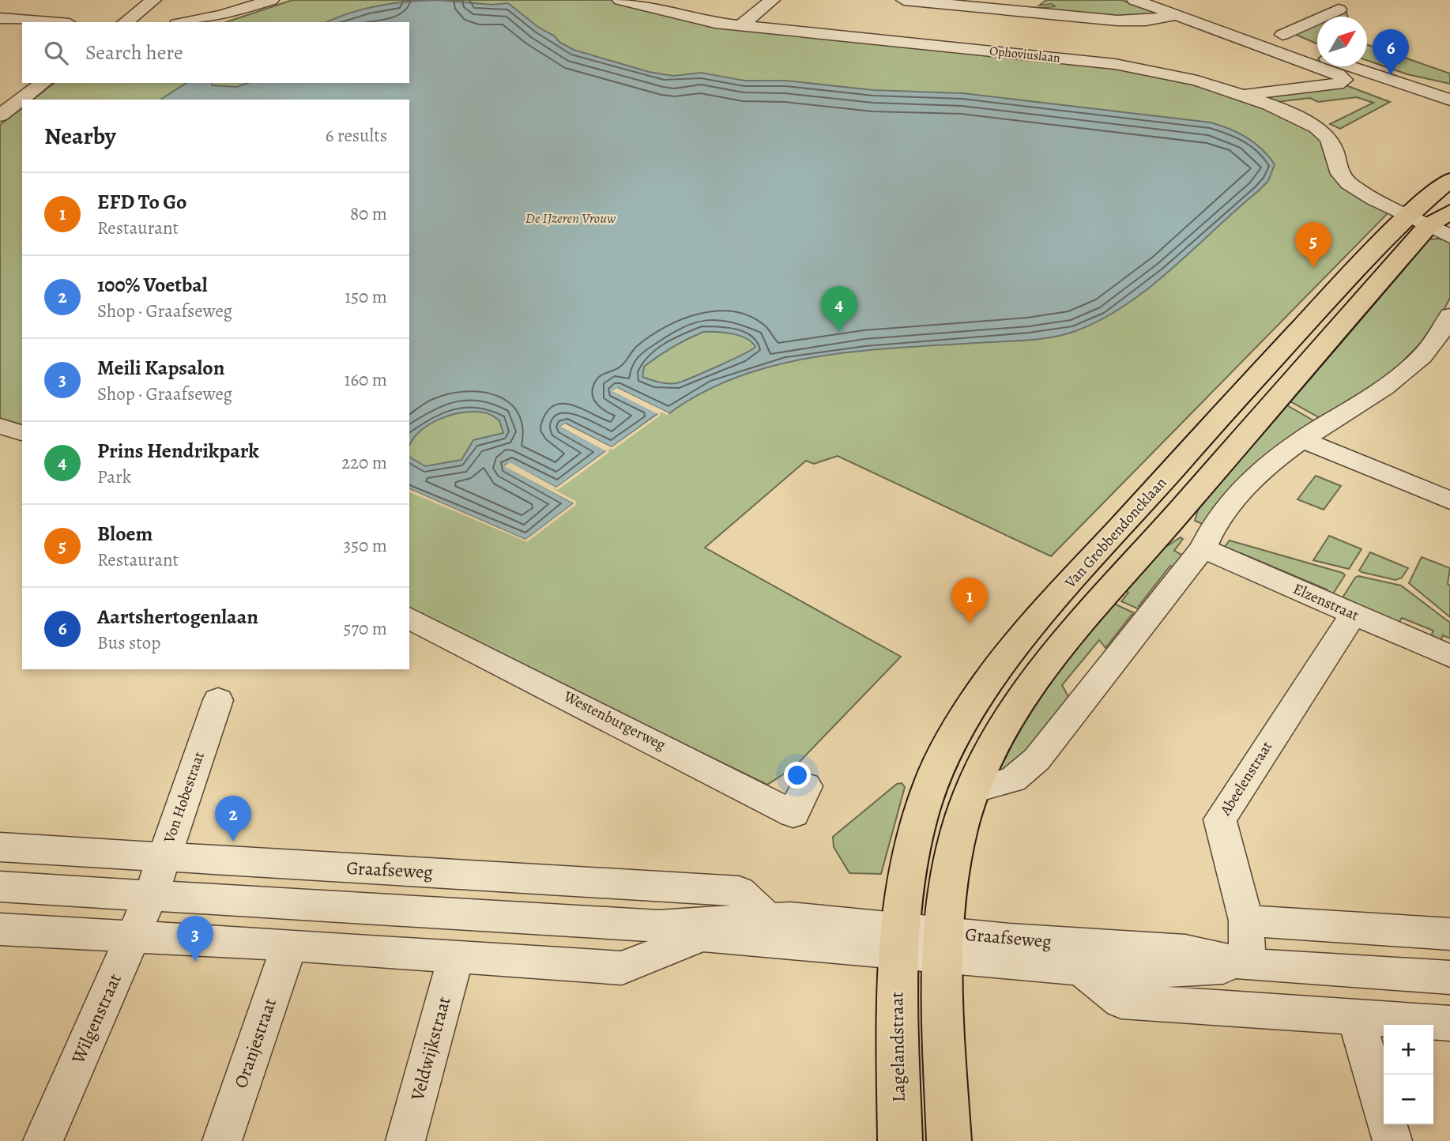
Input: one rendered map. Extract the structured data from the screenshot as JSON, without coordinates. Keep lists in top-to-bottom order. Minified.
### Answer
{"streets":{"main road":["Van Grobbendoncklaan","Lagelandstraat"],"street":["Ophoviuslaan","Elzenstraat","Westenburgerweg","Abeelenstraat","Von Hobestraat","Graafseweg","Wilgenstraat","Oranjestraat","Veldwijkstraat"]},"crossings":[["Ophoviuslaan","Van Grobbendoncklaan"],["Van Grobbendoncklaan","Graafseweg"],["Van Grobbendoncklaan","Lagelandstraat"],["Elzenstraat","Abeelenstraat"],["Abeelenstraat","Graafseweg"],["Von Hobestraat","Graafseweg"],["Von Hobestraat","Wilgenstraat"],["Graafseweg","Wilgenstraat"],["Graafseweg","Oranjestraat"],["Graafseweg","Lagelandstraat"],["Graafseweg","Veldwijkstraat"]],"water":["De IJzeren Vrouw"],"north":"top right","page":{"search":"Search here","pins":["6","5","4","1","2","3"],"heading":["Nearby","6 results"],"list":[{"mark":"1","name":"EFD To Go","note":"Restaurant","value":"80 m"},{"mark":"2","name":"100% Voetbal","note":"Shop · Graafseweg","value":"150 m"},{"mark":"3","name":"Meili Kapsalon","note":"Shop · Graafseweg","value":"160 m"},{"mark":"4","name":"Prins Hendrikpark","note":"Park","value":"220 m"},{"mark":"5","name":"Bloem","note":"Restaurant","value":"350 m"},{"mark":"6","name":"Aartshertogenlaan","note":"Bus stop","value":"570 m"}],"map_buttons":["+","−"]}}
